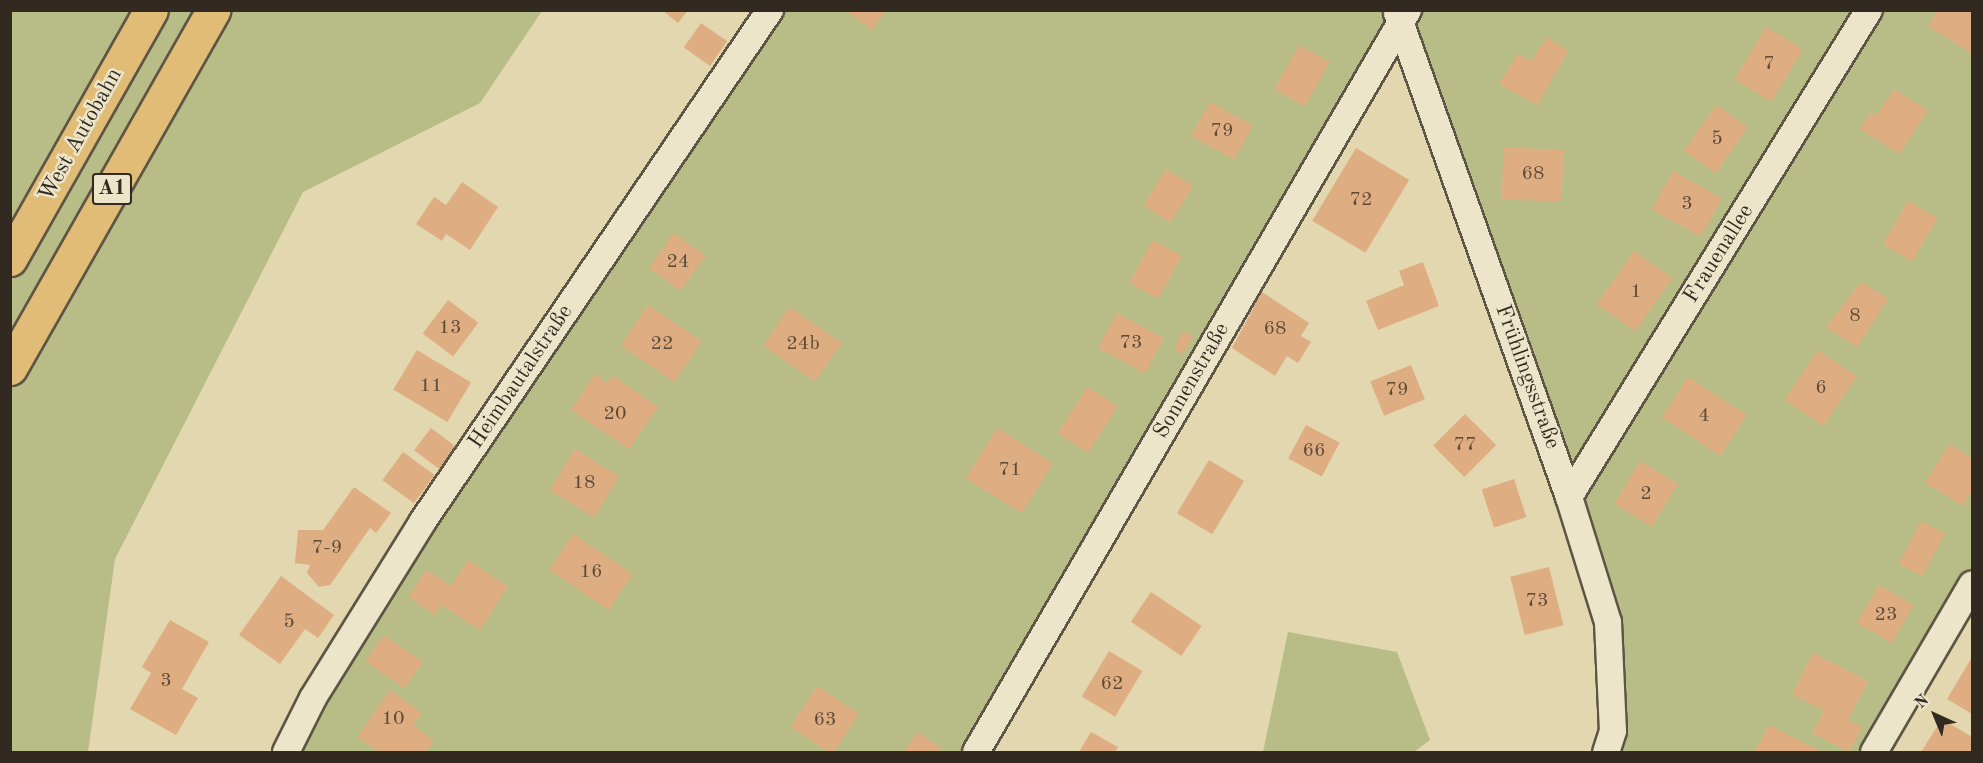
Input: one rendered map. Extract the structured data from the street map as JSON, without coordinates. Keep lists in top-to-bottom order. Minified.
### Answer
{"streets":{"highway":["West Autobahn","A1"],"street":["Frauenallee","Heimbautalstraße","Frühlingsstraße","Sonnenstraße"]},"crossings":[["Frauenallee","Frühlingsstraße"],["Frühlingsstraße","Sonnenstraße"]],"house_numbers":["7","79","5","68","72","3","24","1","8","13","68","73","22","24b","11","6","79","20","4","77","66","71","18","2","7-9","16","73","23","5","3","62","10","63"],"north":"top left"}
